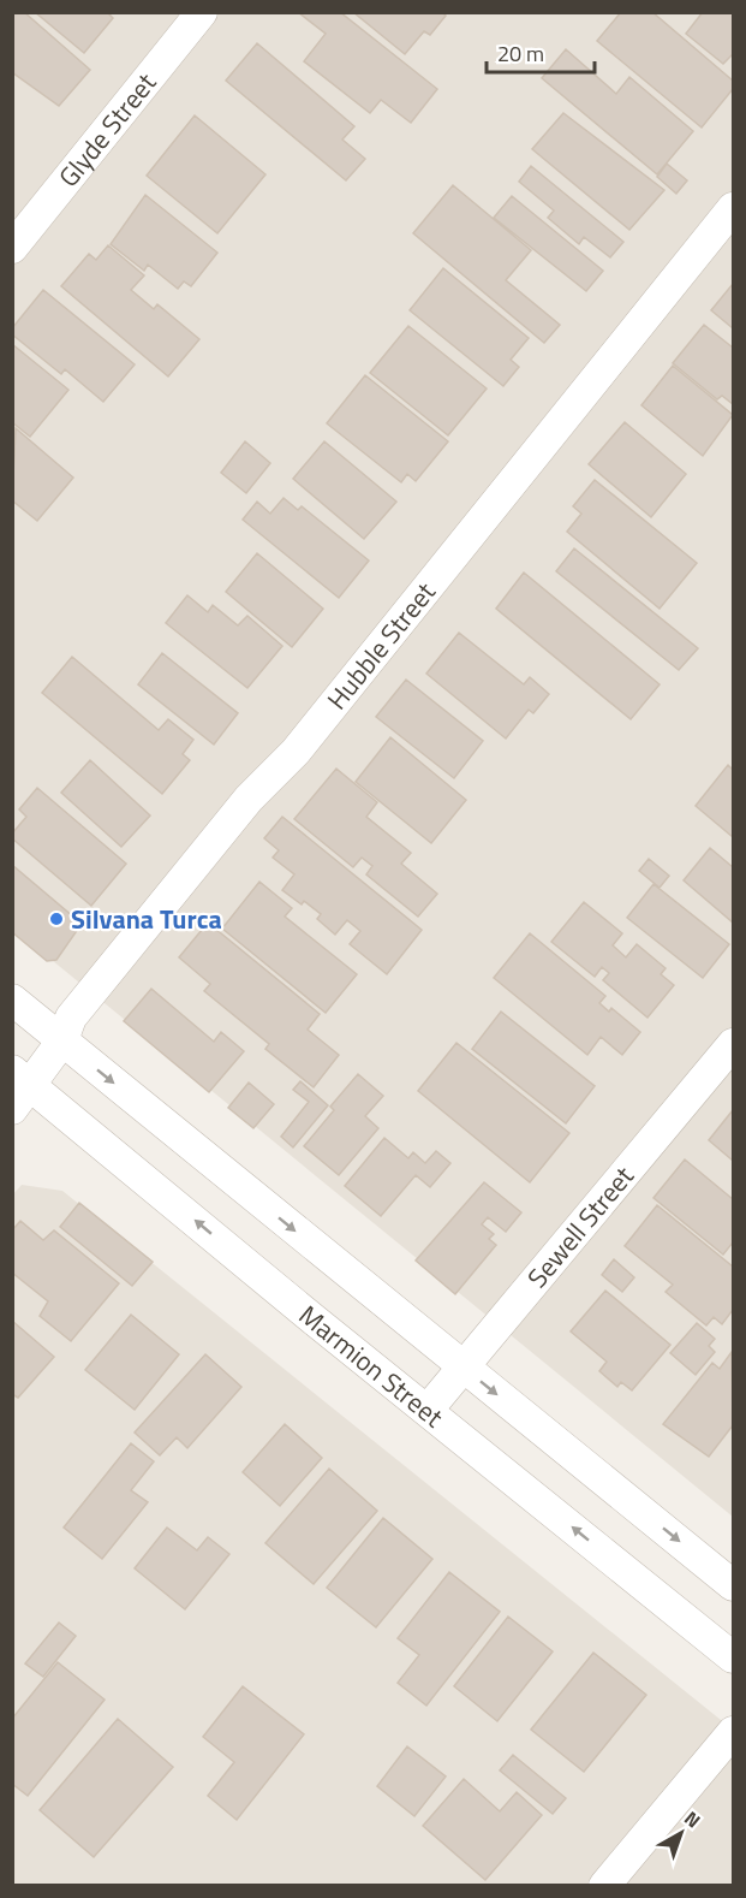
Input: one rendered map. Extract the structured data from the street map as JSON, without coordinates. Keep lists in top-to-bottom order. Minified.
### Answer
{"streets":{"street":["Glyde Street","Hubble Street","Sewell Street","Marmion Street"]},"crossings":[["Hubble Street","Marmion Street"],["Sewell Street","Marmion Street"]],"places":["Silvana Turca"],"scale_bar":"20 m","north":"top right"}
